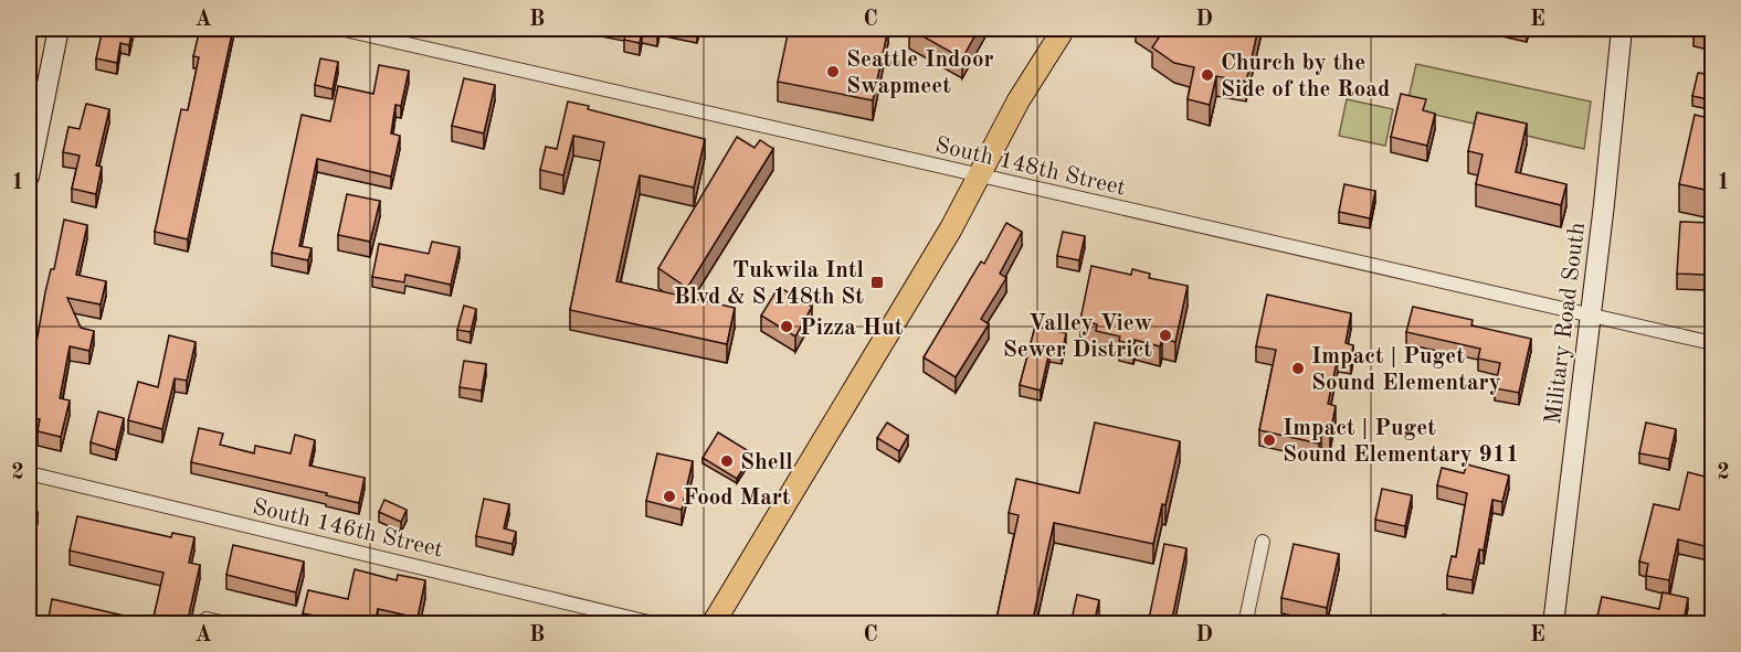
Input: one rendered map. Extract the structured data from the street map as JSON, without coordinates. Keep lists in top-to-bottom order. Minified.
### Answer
{"streets":{"street":["South 148th Street","Military Road South","South 146th Street"]},"crossings":[["South 148th Street","Military Road South"]],"places":{"other":["Seattle Indoor Swapmeet","Church by the Side of the Road","Pizza Hut","Valley View Sewer District","Impact | Puget Sound Elementary","Impact | Puget Sound Elementary 911","Shell","Food Mart"],"transit":["Tukwila Intl Blvd & S 148th St"]},"grid":{"columns":["A","B","C","D","E"],"rows":["1","2"]}}
